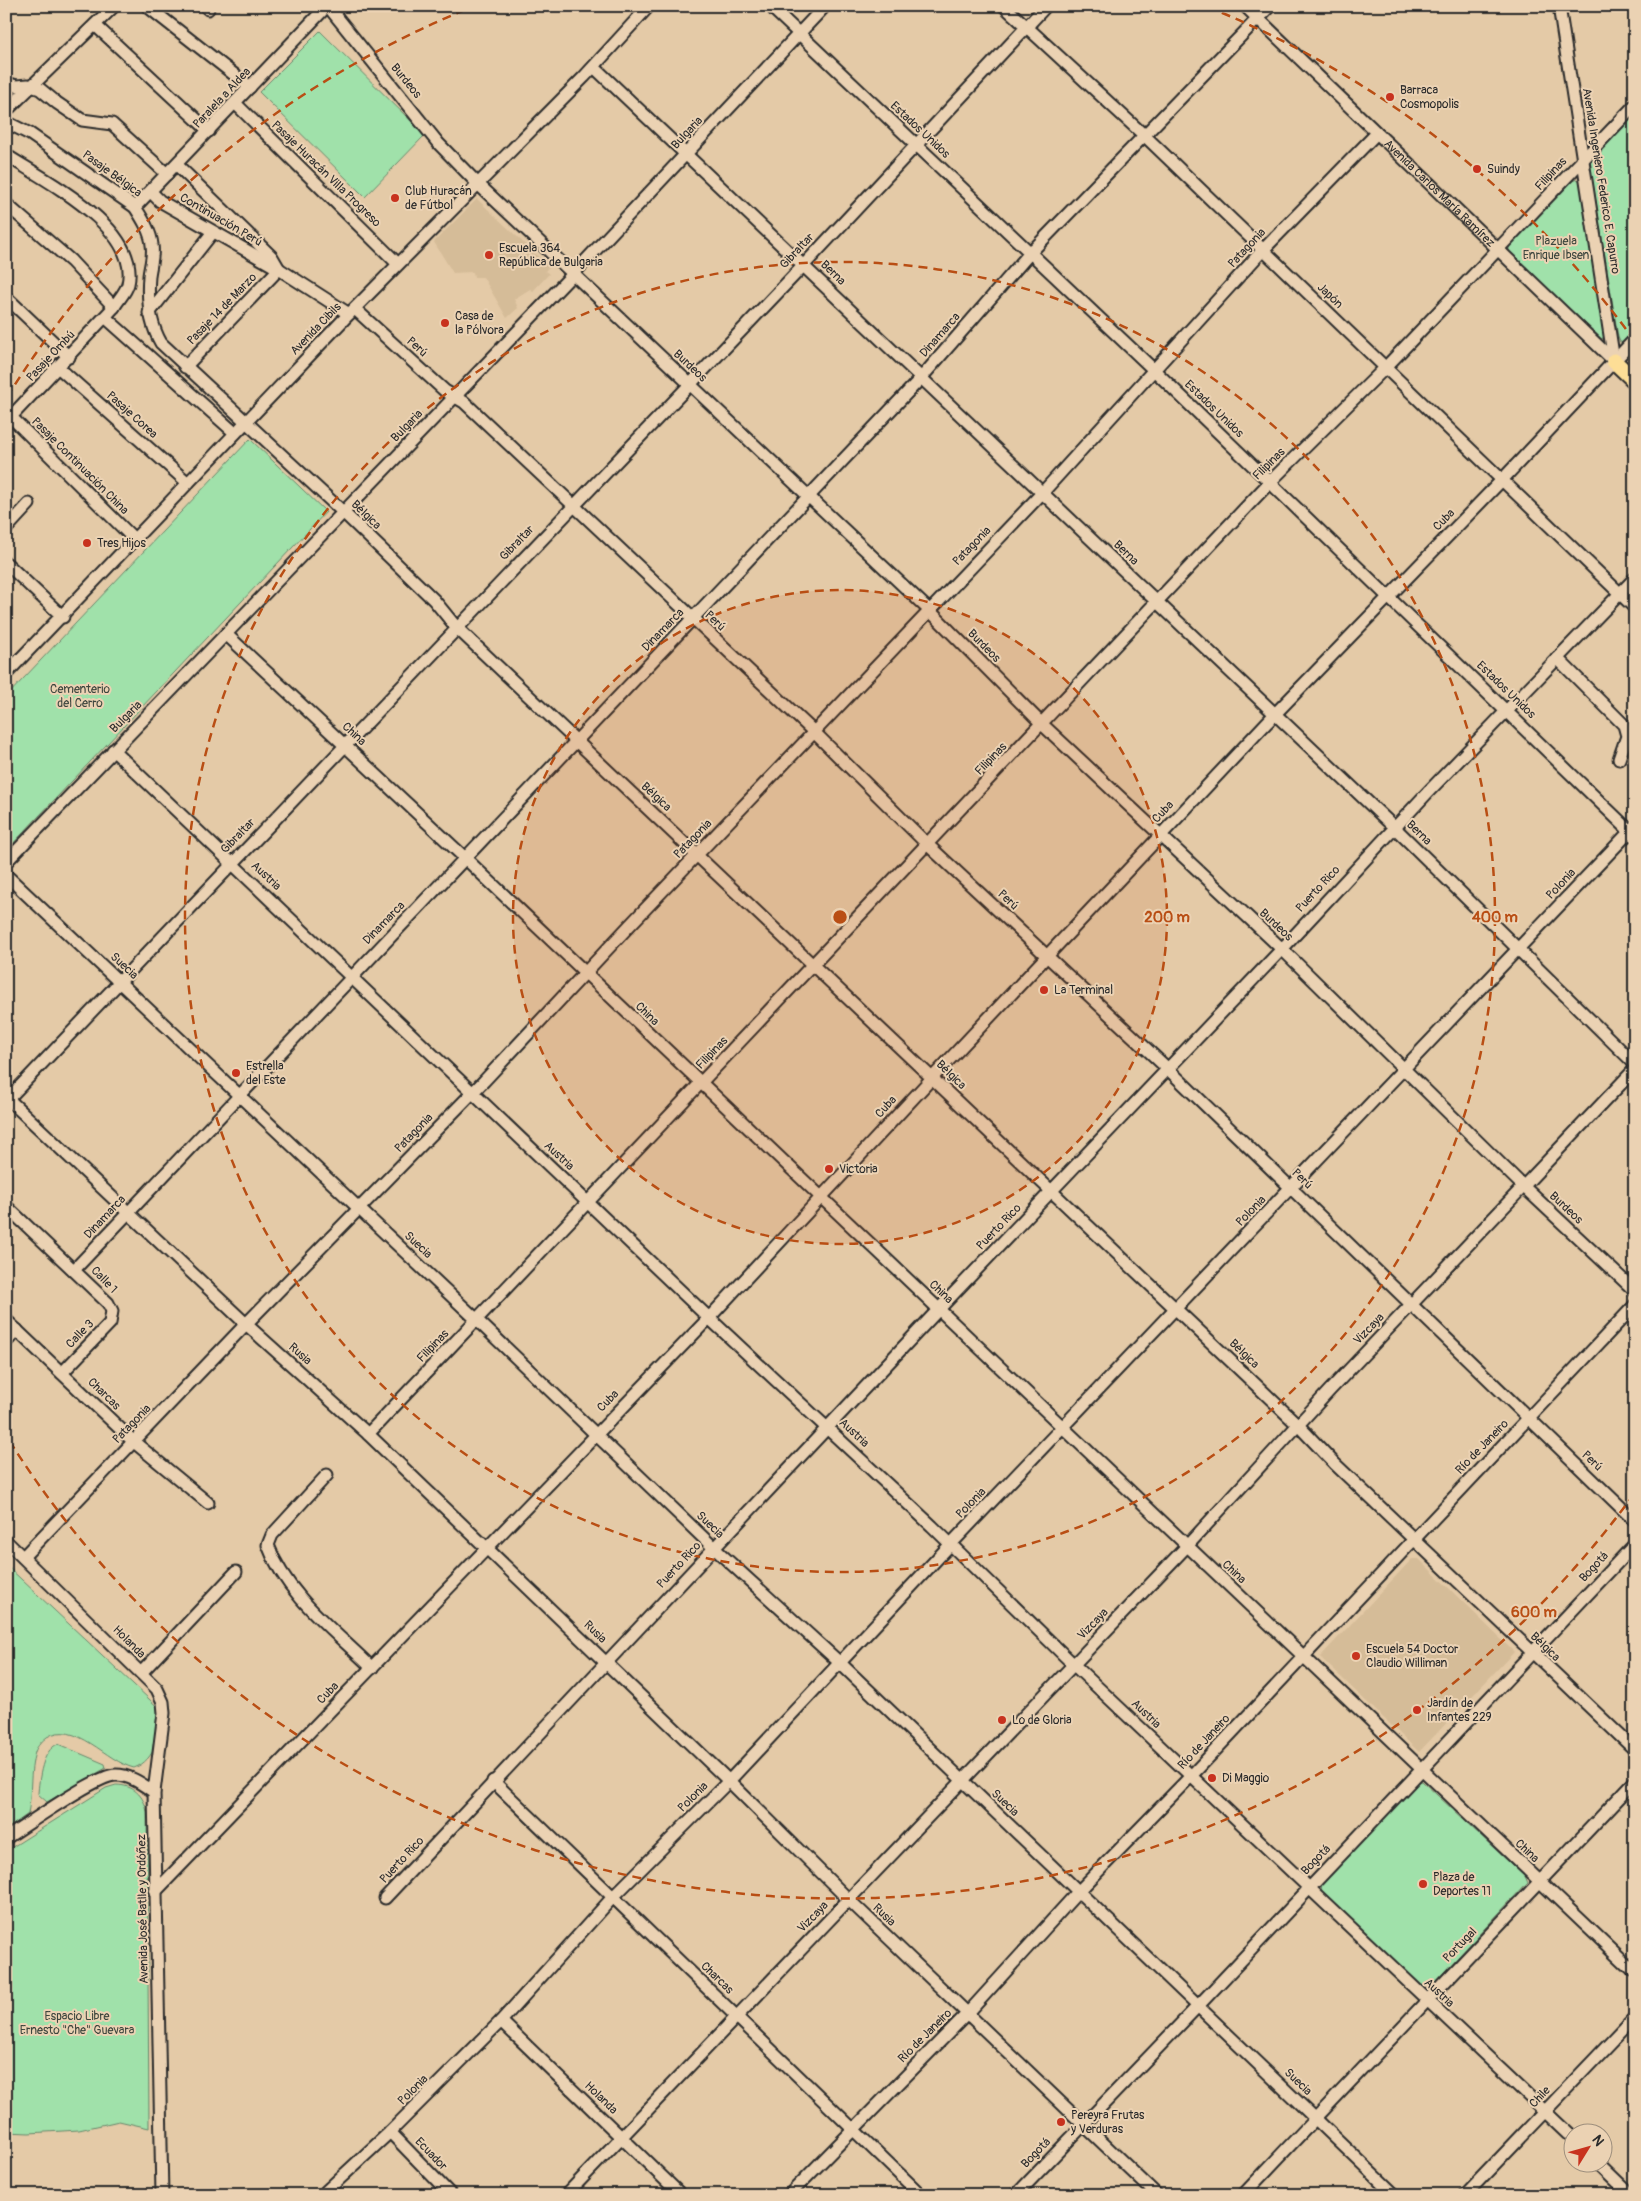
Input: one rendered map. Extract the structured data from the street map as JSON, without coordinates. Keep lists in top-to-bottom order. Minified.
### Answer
{"streets":{"main road":["Avenida Carlos María Ramírez"],"street":["Burdeos","Paralela a Aldea","Estados Unidos","Bulgaria","Pasaje Bélgica","Pasaje Huracán Villa Progreso","Filipinas","Avenida Ingeniero Federico E. Capurro","Continuación Perú","Patagonia","Gibraltar","Berna","Japón","Pasaje 14 de Marzo","Avenida Cibils","Dinamarca","Perú","Pasaje Ombú","Pasaje Corea","Pasaje Continuación China","Bélgica","Cuba","China","Austria","Polonia","Puerto Rico","Suecia","Calle 1","Vizcaya","Calle 3","Rusia","Charcas","Río de Janeiro","Bogotá","Holanda","Avenida José Batlle y Ordóñez","Portugal","Chile","Ecuador"]},"crossings":[["Burdeos","Paralela a Aldea"],["Burdeos","Bulgaria"],["Burdeos","Filipinas"],["Burdeos","Patagonia"],["Burdeos","Gibraltar"],["Burdeos","Avenida Cibils"],["Burdeos","Dinamarca"],["Burdeos","Cuba"],["Burdeos","Polonia"],["Burdeos","Puerto Rico"],["Burdeos","Vizcaya"],["Paralela a Aldea","Pasaje Bélgica"],["Paralela a Aldea","Pasaje Huracán Villa Progreso"],["Paralela a Aldea","Continuación Perú"],["Estados Unidos","Bulgaria"],["Estados Unidos","Filipinas"],["Estados Unidos","Patagonia"],["Estados Unidos","Gibraltar"],["Estados Unidos","Dinamarca"],["Estados Unidos","Cuba"],["Estados Unidos","Polonia"],["Estados Unidos","Puerto Rico"],["Bulgaria","Berna"],["Bulgaria","Perú"],["Bulgaria","Bélgica"],["Bulgaria","China"],["Bulgaria","Austria"],["Pasaje Bélgica","Pasaje 14 de Marzo"],["Pasaje Bélgica","Avenida Cibils"],["Pasaje Bélgica","Bélgica"],["Pasaje Huracán Villa Progreso","Avenida Cibils"],["Filipinas","Avenida Ingeniero Federico E. Capurro"],["Filipinas","Avenida Carlos María Ramírez"],["Filipinas","Berna"],["Filipinas","Japón"],["Filipinas","Perú"],["Filipinas","Bélgica"],["Filipinas","China"],["Filipinas","Austria"],["Filipinas","Suecia"],["Filipinas","Rusia"],["Avenida Ingeniero Federico E. Capurro","Avenida Carlos María Ramírez"],["Avenida Ingeniero Federico E. Capurro","Cuba"],["Avenida Carlos María Ramírez","Patagonia"],["Avenida Carlos María Ramírez","Dinamarca"],["Avenida Carlos María Ramírez","Cuba"],["Continuación Perú","Pasaje 14 de Marzo"],["Continuación Perú","Avenida Cibils"],["Continuación Perú","Perú"],["Patagonia","Berna"],["Patagonia","Japón"],["Patagonia","Perú"],["Patagonia","Bélgica"],["Patagonia","China"],["Patagonia","Austria"],["Patagonia","Suecia"],["Patagonia","Rusia"],["Patagonia","Charcas"],["Patagonia","Holanda"],["Gibraltar","Berna"],["Gibraltar","Japón"],["Gibraltar","Perú"],["Gibraltar","Bélgica"],["Gibraltar","China"],["Gibraltar","Austria"],["Gibraltar","Suecia"],["Gibraltar","Rusia"],["Berna","Avenida Cibils"],["Berna","Dinamarca"],["Berna","Cuba"],["Berna","Polonia"],["Berna","Puerto Rico"],["Japón","Dinamarca"],["Japón","Cuba"],["Japón","Puerto Rico"],["Avenida Cibils","Perú"],["Avenida Cibils","Pasaje Corea"],["Avenida Cibils","Pasaje Continuación China"],["Avenida Cibils","Bélgica"],["Dinamarca","Perú"],["Dinamarca","Bélgica"],["Dinamarca","China"],["Dinamarca","Austria"],["Dinamarca","Suecia"],["Dinamarca","Calle 1"],["Dinamarca","Rusia"],["Perú","Cuba"],["Perú","Polonia"],["Perú","Puerto Rico"],["Perú","Vizcaya"],["Perú","Río de Janeiro"],["Pasaje Ombú","Pasaje Corea"],["Pasaje Ombú","Pasaje Continuación China"],["Bélgica","Cuba"],["Bélgica","Polonia"],["Bélgica","Puerto Rico"],["Bélgica","Vizcaya"],["Bélgica","Río de Janeiro"],["Bélgica","Bogotá"],["Cuba","China"],["Cuba","Austria"],["Cuba","Suecia"],["Cuba","Rusia"],["Cuba","Avenida José Batlle y Ordóñez"],["China","Polonia"],["China","Puerto Rico"],["China","Vizcaya"],["China","Río de Janeiro"],["China","Bogotá"],["China","Portugal"],["Austria","Polonia"],["Austria","Puerto Rico"],["Austria","Vizcaya"],["Austria","Río de Janeiro"],["Austria","Bogotá"],["Austria","Portugal"],["Austria","Chile"],["Polonia","Suecia"],["Polonia","Rusia"],["Polonia","Charcas"],["Polonia","Holanda"],["Polonia","Ecuador"],["Puerto Rico","Suecia"],["Puerto Rico","Rusia"],["Puerto Rico","Charcas"],["Suecia","Vizcaya"],["Suecia","Río de Janeiro"],["Suecia","Bogotá"],["Suecia","Portugal"],["Calle 1","Calle 3"],["Vizcaya","Rusia"],["Vizcaya","Charcas"],["Vizcaya","Holanda"],["Calle 3","Charcas"],["Rusia","Río de Janeiro"],["Rusia","Bogotá"],["Charcas","Río de Janeiro"],["Holanda","Avenida José Batlle y Ordóñez"]],"parks":["Plazuela Enrique Ibsen","Cementerio del Cerro","Espacio Libre Ernesto \"Che\" Guevara"],"places":["Barraca Cosmopolis","Suindy","Club Huracán de Fútbol","Escuela 364 República de Bulgaria","Casa de la Pólvora","Tres Hijos","La Terminal","Estrella del Este","Victoria","Escuela 54 Doctor Claudio Williman","Jardín de Infantes 229","Lo de Gloria","Di Maggio","Plaza de Deportes 11","Pereyra Frutas y Verduras"],"north":"top right","rings":["200 m","400 m","600 m"]}
